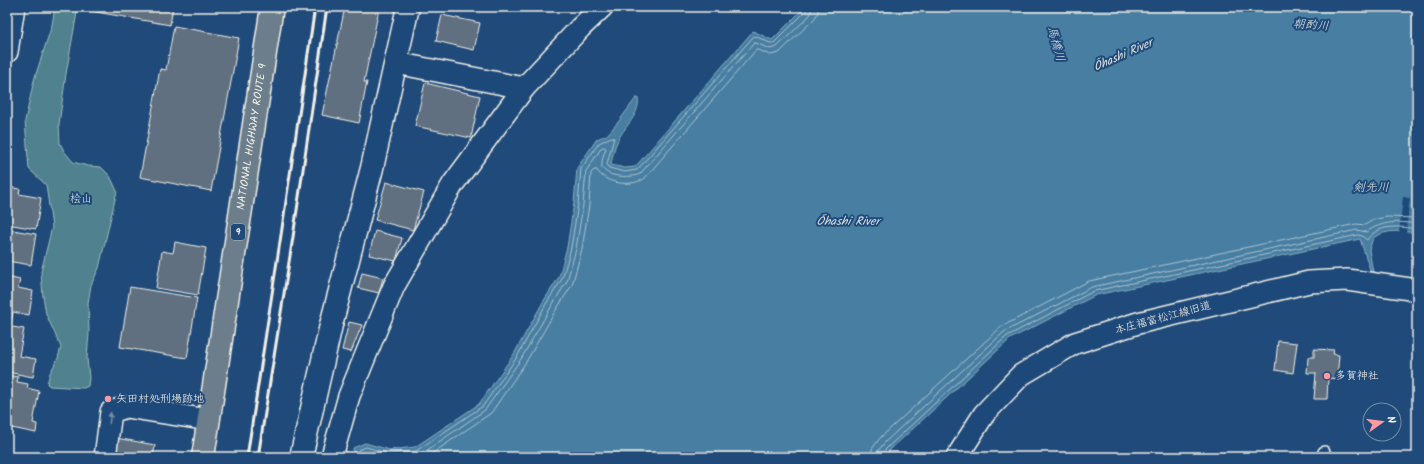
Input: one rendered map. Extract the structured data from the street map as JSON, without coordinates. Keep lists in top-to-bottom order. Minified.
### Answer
{"streets":{"highway":["NATIONAL HIGHWAY ROUTE 9","9"],"street":["本庄福富松江線旧道"]},"water":["朝酌川","馬橋川","Ōhashi River","剣先川"],"parks":["桧山"],"places":["多賀神社","矢田村処刑場跡地"],"north":"right"}
